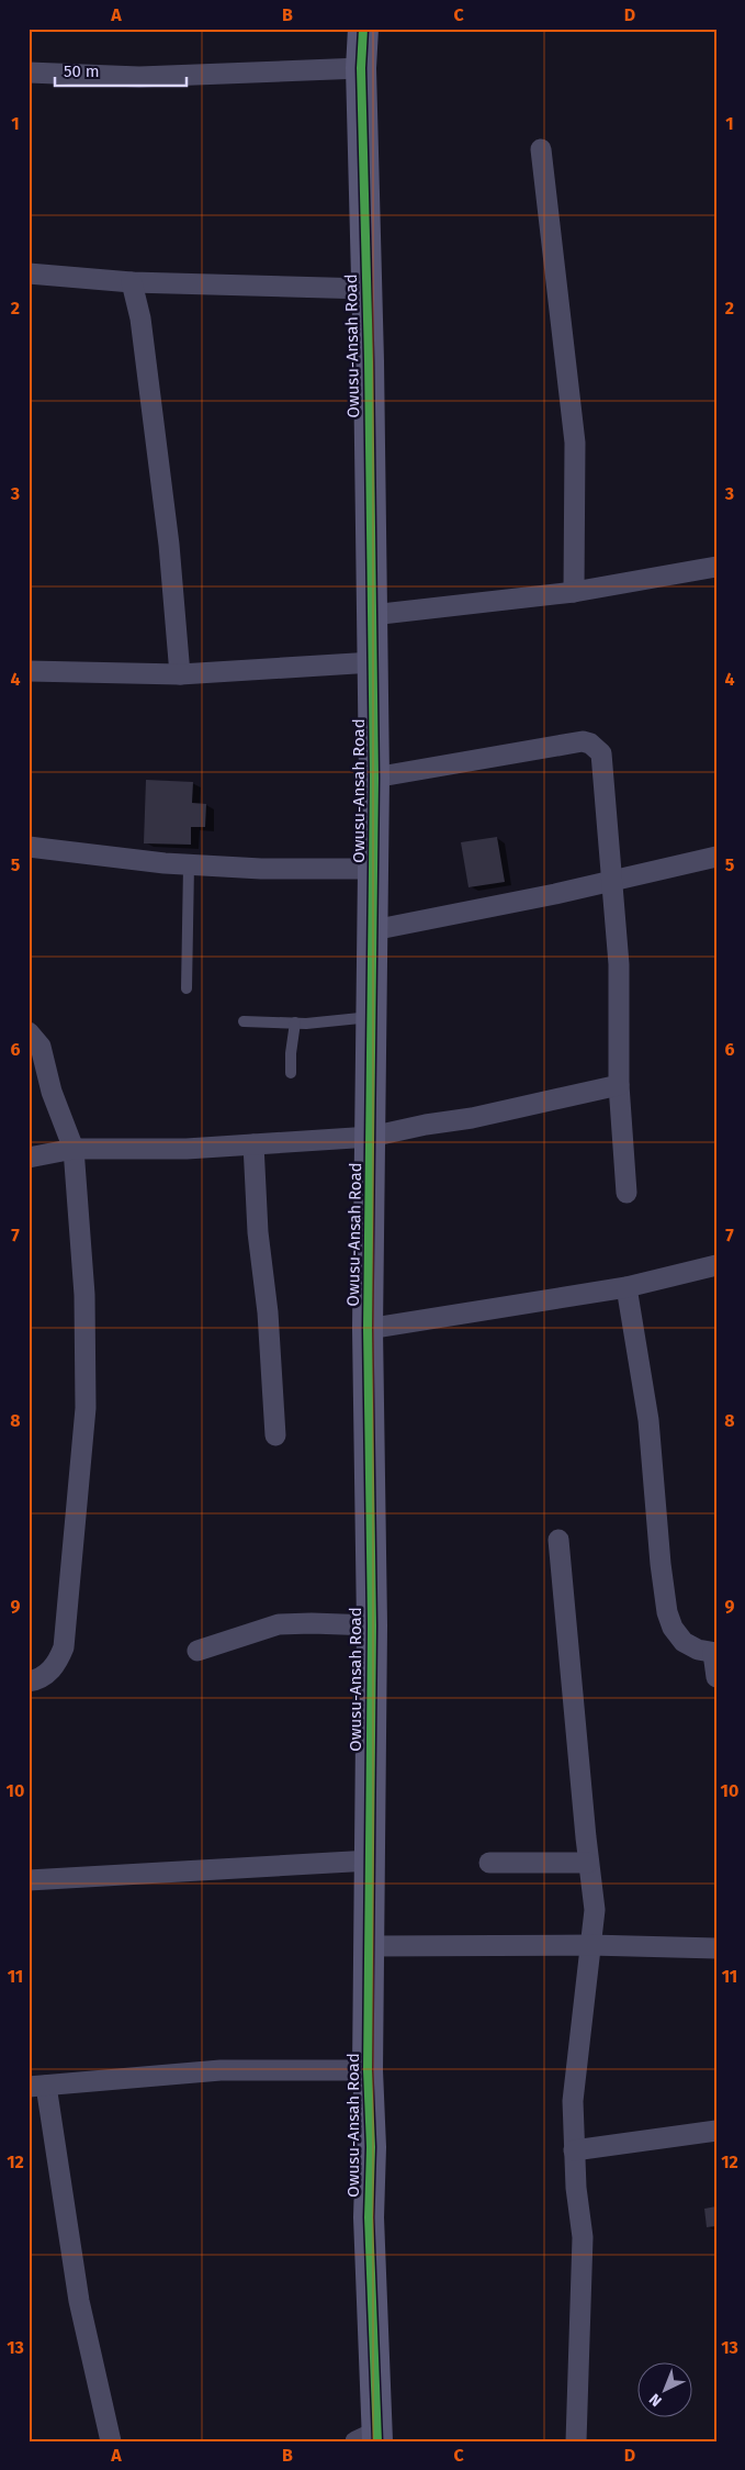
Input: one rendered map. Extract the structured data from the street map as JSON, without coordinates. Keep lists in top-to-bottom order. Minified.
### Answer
{"streets":{"street":["Owusu-Ansah Road"]},"scale_bar":"50 m","north":"bottom left","grid":{"columns":["A","B","C","D"],"rows":["1","2","3","4","5","6","7","8","9","10","11","12","13"]}}
